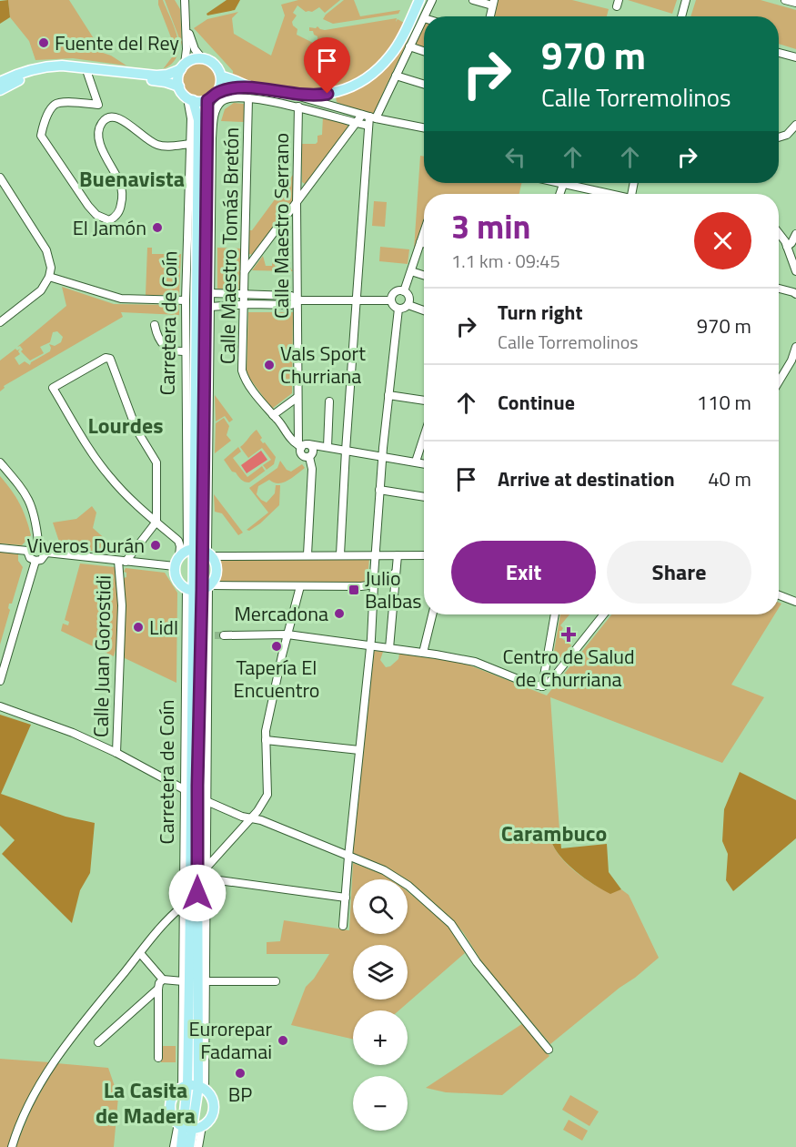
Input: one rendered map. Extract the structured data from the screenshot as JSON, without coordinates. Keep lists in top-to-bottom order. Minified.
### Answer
{"streets":{"main road":["Carretera de Coín"],"street":["Calle Maestro Serrano","Calle Maestro Tomás Bretón","Calle Juan Gorostidi"]},"crossings":[["Calle Maestro Serrano","Calle Maestro Tomás Bretón"],["Calle Maestro Tomás Bretón","Carretera de Coín"]],"districts":["Buenavista","Lourdes","Carambuco","La Casita de Madera"],"places":{"other":["Fuente del Rey","El Jamón","Vals Sport Churriana","Viveros Durán","Mercadona","Lidl","Tapería El Encuentro","Eurorepar Fadamai","BP"],"transit":["Julio Balbas"],"health":["Centro de Salud de Churriana"]},"page":{"turn":["970 m","Calle Torremolinos"],"heading":["3 min","1.1 km · 09:45"],"list":[{"name":"Turn right","note":"Calle Torremolinos","value":"970 m"},{"name":"Continue","value":"110 m"},{"name":"Arrive at destination","value":"40 m"}],"buttons":["Exit","Share"],"map_buttons":["+","−"]}}
